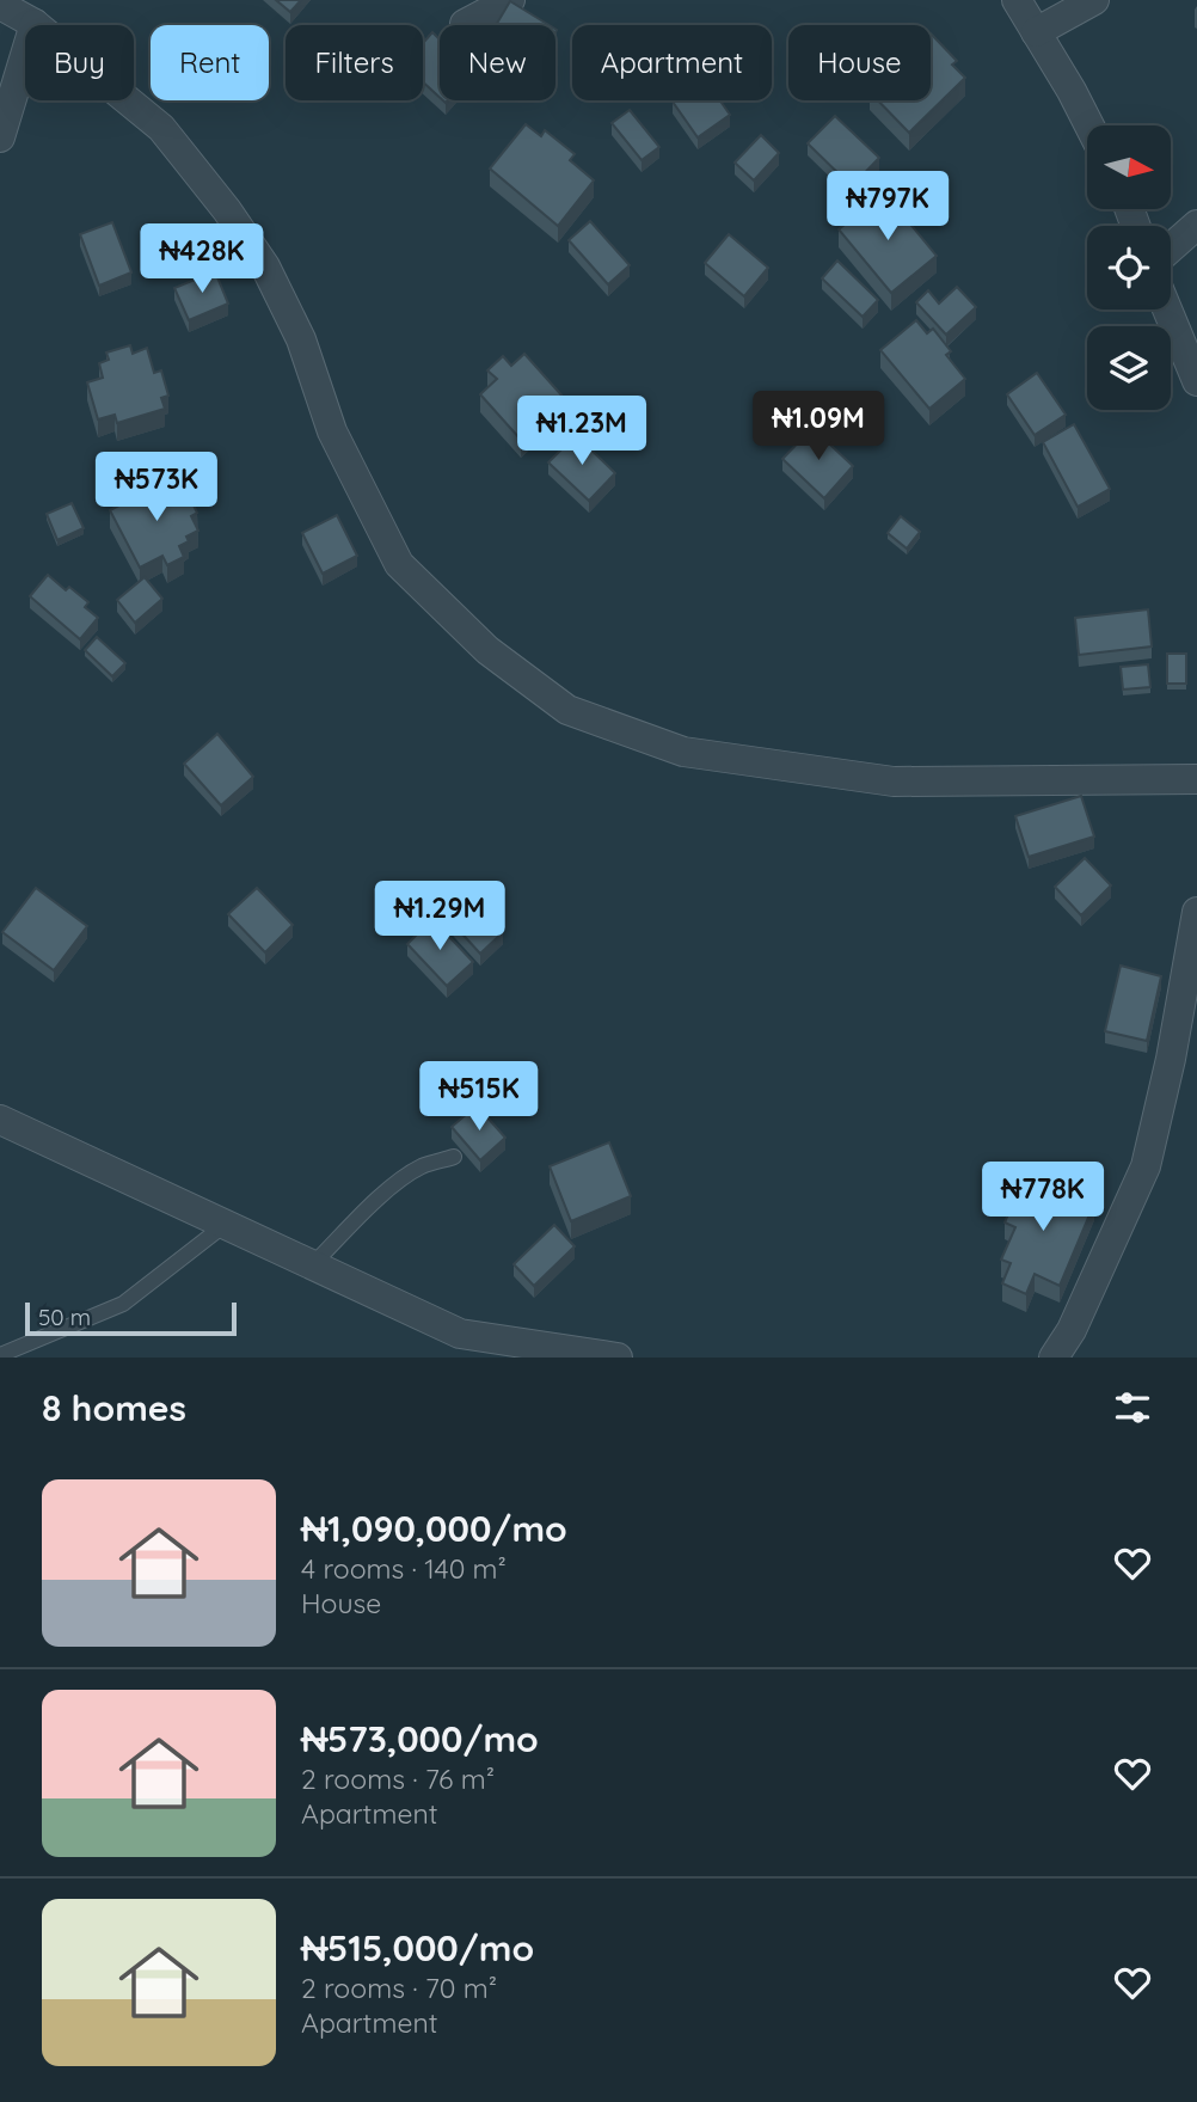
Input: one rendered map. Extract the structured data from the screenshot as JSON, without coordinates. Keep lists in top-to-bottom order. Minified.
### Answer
{"scale_bar":"50 m","north":"right","page":{"chip":["Buy","Rent","Filters","New","Apartment","House"],"price":["₦797K","₦428K","₦1.09M","₦1.23M","₦573K","₦1.29M","₦515K","₦778K"],"scale":"50 m","heading":"8 homes","list":[{"name":"₦1,090,000/mo","note":"4 rooms · 140 m² · House"},{"name":"₦573,000/mo","note":"2 rooms · 76 m² · Apartment"},{"name":"₦515,000/mo","note":"2 rooms · 70 m² · Apartment"}]}}
